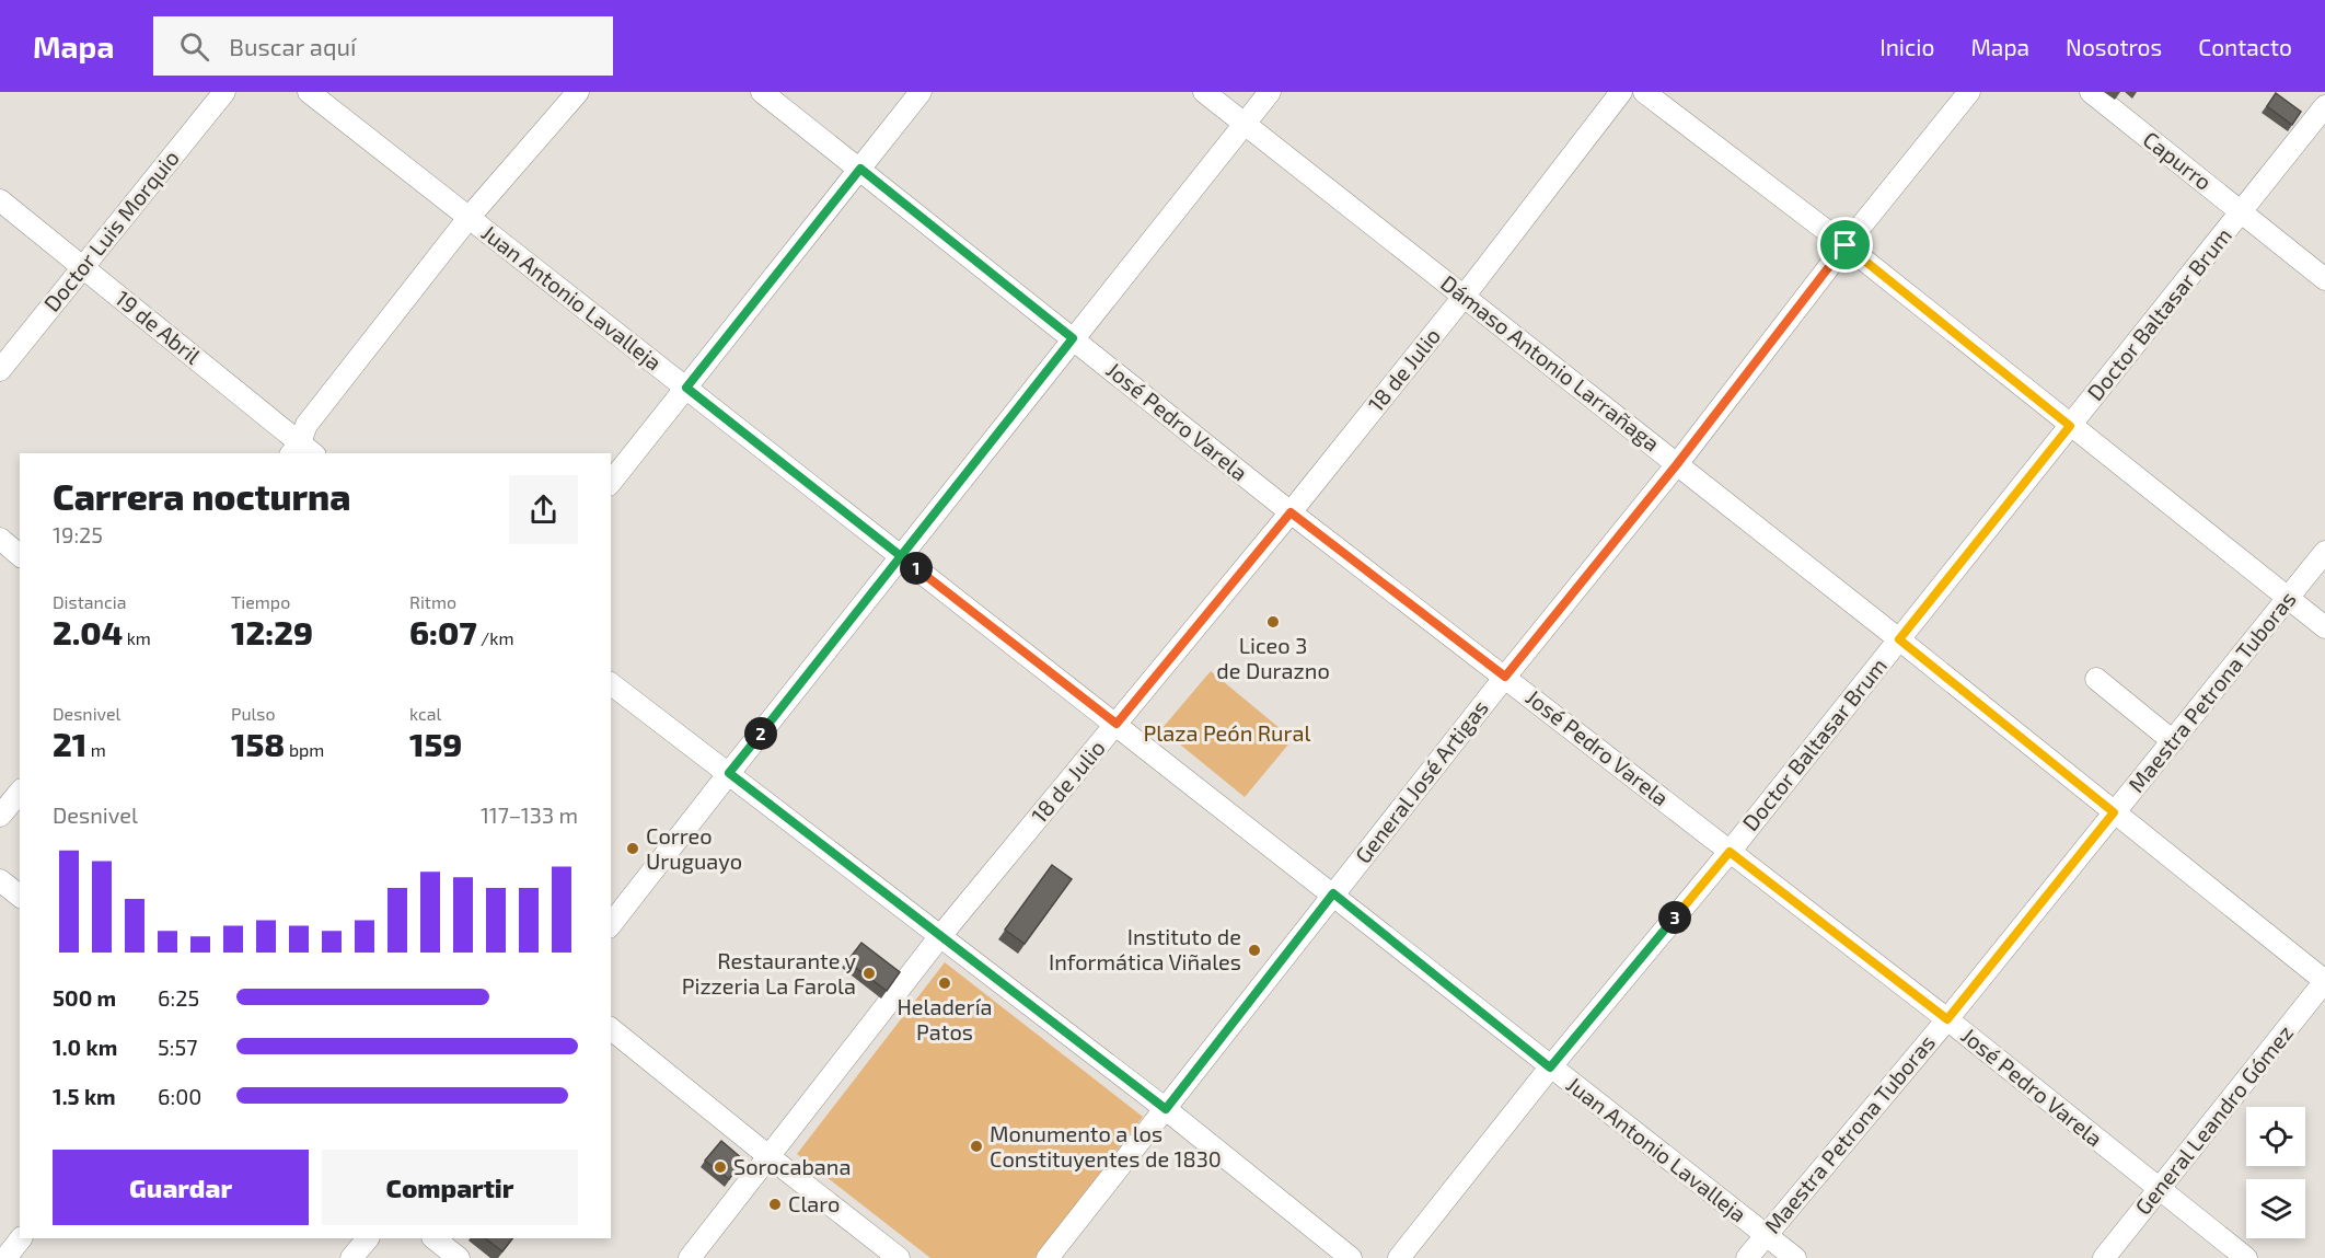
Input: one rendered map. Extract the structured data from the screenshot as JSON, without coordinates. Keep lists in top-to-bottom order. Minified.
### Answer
{"streets":{"street":["Capurro","Doctor Luis Morquio","Juan Antonio Lavalleja","Doctor Baltasar Brum","19 de Abril","Dámaso Antonio Larrañaga","18 de Julio","José Pedro Varela","Maestra Petrona Tuboras","General José Artigas","General Leandro Gómez"]},"crossings":[["Capurro","Doctor Baltasar Brum"],["Doctor Luis Morquio","19 de Abril"],["Juan Antonio Lavalleja","Doctor Baltasar Brum"],["Juan Antonio Lavalleja","18 de Julio"],["Juan Antonio Lavalleja","Maestra Petrona Tuboras"],["Juan Antonio Lavalleja","General José Artigas"],["Doctor Baltasar Brum","Dámaso Antonio Larrañaga"],["Doctor Baltasar Brum","José Pedro Varela"],["Dámaso Antonio Larrañaga","18 de Julio"],["Dámaso Antonio Larrañaga","Maestra Petrona Tuboras"],["Dámaso Antonio Larrañaga","General José Artigas"],["Dámaso Antonio Larrañaga","General Leandro Gómez"],["18 de Julio","José Pedro Varela"],["José Pedro Varela","Maestra Petrona Tuboras"],["José Pedro Varela","General José Artigas"],["José Pedro Varela","General Leandro Gómez"]],"parks":["Plaza Peón Rural"],"places":["Liceo 3 de Durazno","Correo Uruguayo","Instituto de Informática Viñales","Restaurante y Pizzeria La Farola","Heladería Patos","Monumento a los Constituyentes de 1830","Sorocabana","Claro"],"page":{"header":"Mapa","search":"Buscar aquí","nav":["Inicio","Mapa","Nosotros","Contacto"],"heading":["Carrera nocturna","19:25"],"pins":["1","2","3"],"stats":[["Distancia","2.04 km"],["Tiempo","12:29"],["Ritmo","6:07 /km"],["Desnivel","21 m"],["Pulso","158 bpm"],["kcal","159"]],"chart":["Desnivel","117–133 m"],"list":[{"name":"500 m","note":"6:25"},{"name":"1.0 km","note":"5:57"},{"name":"1.5 km","note":"6:00"}],"buttons":["Guardar","Compartir"]}}
